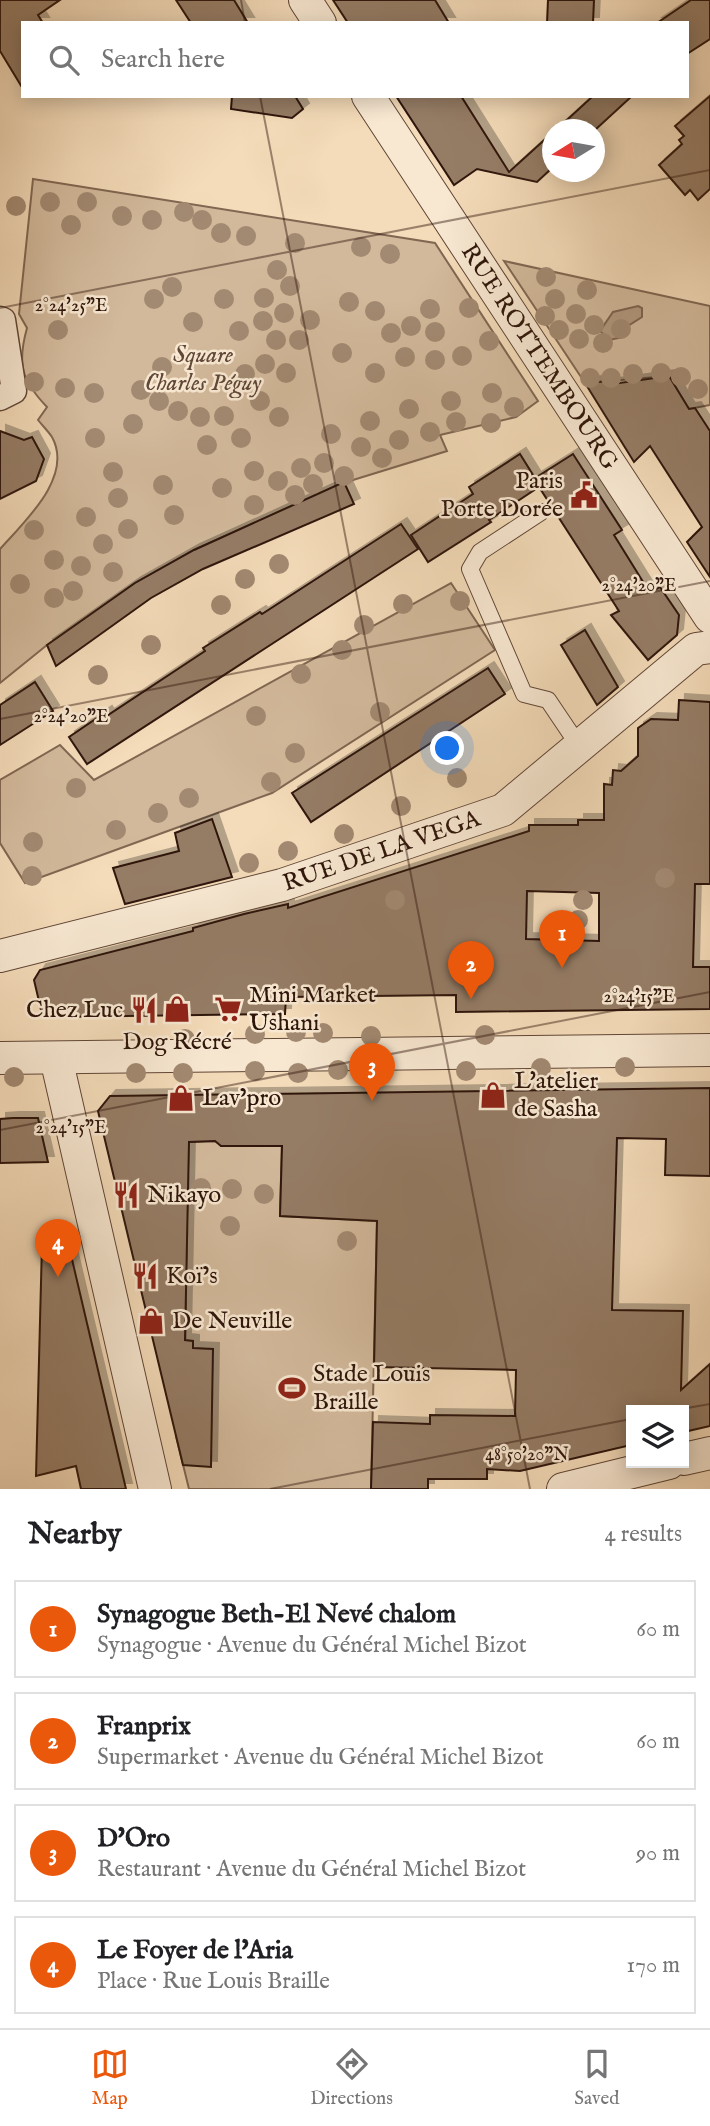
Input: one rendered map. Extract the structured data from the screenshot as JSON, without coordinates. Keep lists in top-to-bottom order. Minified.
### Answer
{"streets":{"street":["RUE ROTTEMBOURG","RUE DE LA VEGA"]},"parks":["Square Charles Péguy"],"places":{"public building":["Paris Porte Dorée"],"shop":["Dog Récré","L'atelier de Sasha","Lav’pro","De Neuville"],"supermarket":["Mini Market Ushani"],"restaurant":["Chez Luc","Nikayo","Koï’s"],"sports":["Stade Louis Braille"]},"north":"left","page":{"search":"Search here","pins":["1","2","3","4"],"heading":["Nearby","4 results"],"list":[{"mark":"1","name":"Synagogue Beth-El Nevé chalom","note":"Synagogue · Avenue du Général Michel Bizot","value":"60 m"},{"mark":"2","name":"Franprix","note":"Supermarket · Avenue du Général Michel Bizot","value":"60 m"},{"mark":"3","name":"D'Oro","note":"Restaurant · Avenue du Général Michel Bizot","value":"90 m"},{"mark":"4","name":"Le Foyer de l'Aria","note":"Place · Rue Louis Braille","value":"170 m"}],"nav":["Map","Directions","Saved"]},"coordinates":["2°24'25\"E","2°24'20\"E","2°24'15\"E","48°50'20\"N"]}
